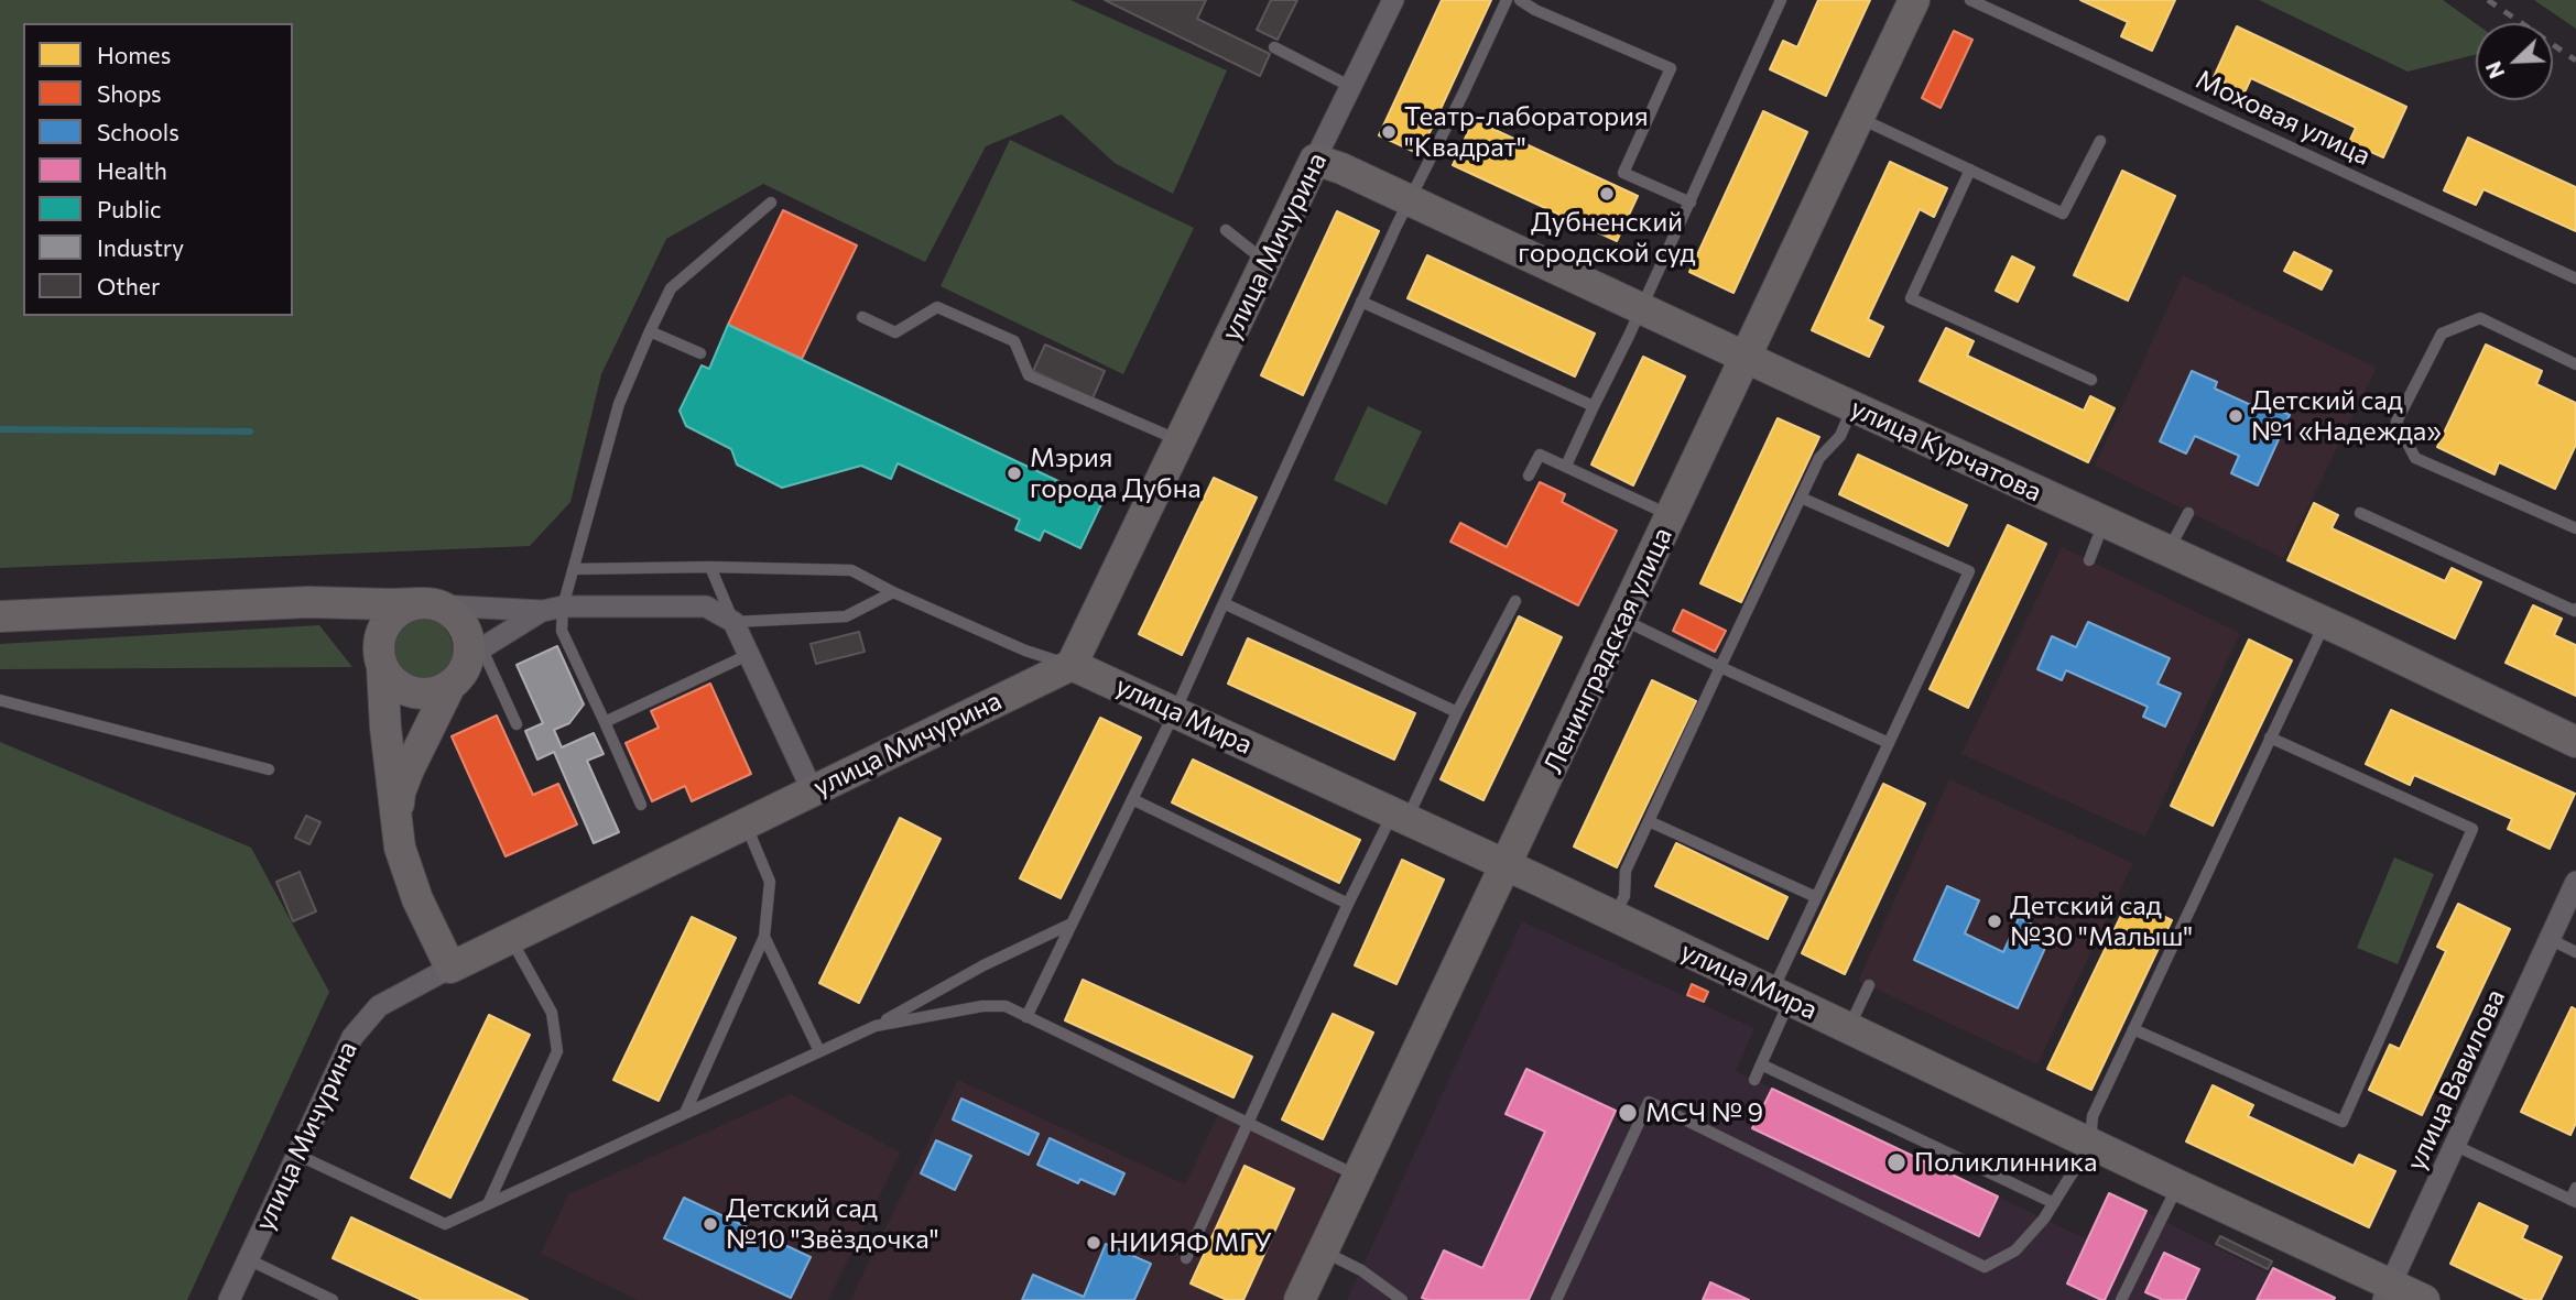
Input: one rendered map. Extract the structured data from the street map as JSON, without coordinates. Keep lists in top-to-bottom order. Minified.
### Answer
{"streets":{"street":["улица Мичурина","улица Курчатова","Ленинградская улица","улица Мира","улица Вавилова"],"lane":["Моховая улица"]},"crossings":[["улица Мичурина","улица Курчатова"],["улица Мичурина","улица Мира"],["улица Курчатова","Ленинградская улица"],["Ленинградская улица","улица Мира"],["улица Мира","улица Вавилова"]],"places":["Театр-лаборатория \"Квадрат\"","Дубненский городской суд","Детский сад №1 «Надежда»","Мэрия города Дубна","Детский сад №30 \"Малыш\"","МСЧ № 9","Поликлинника","Детский сад №10 \"Звёздочка\"","НИИЯФ МГУ"],"legend":["Homes","Shops","Schools","Health","Public","Industry","Other"],"north":"bottom left"}
